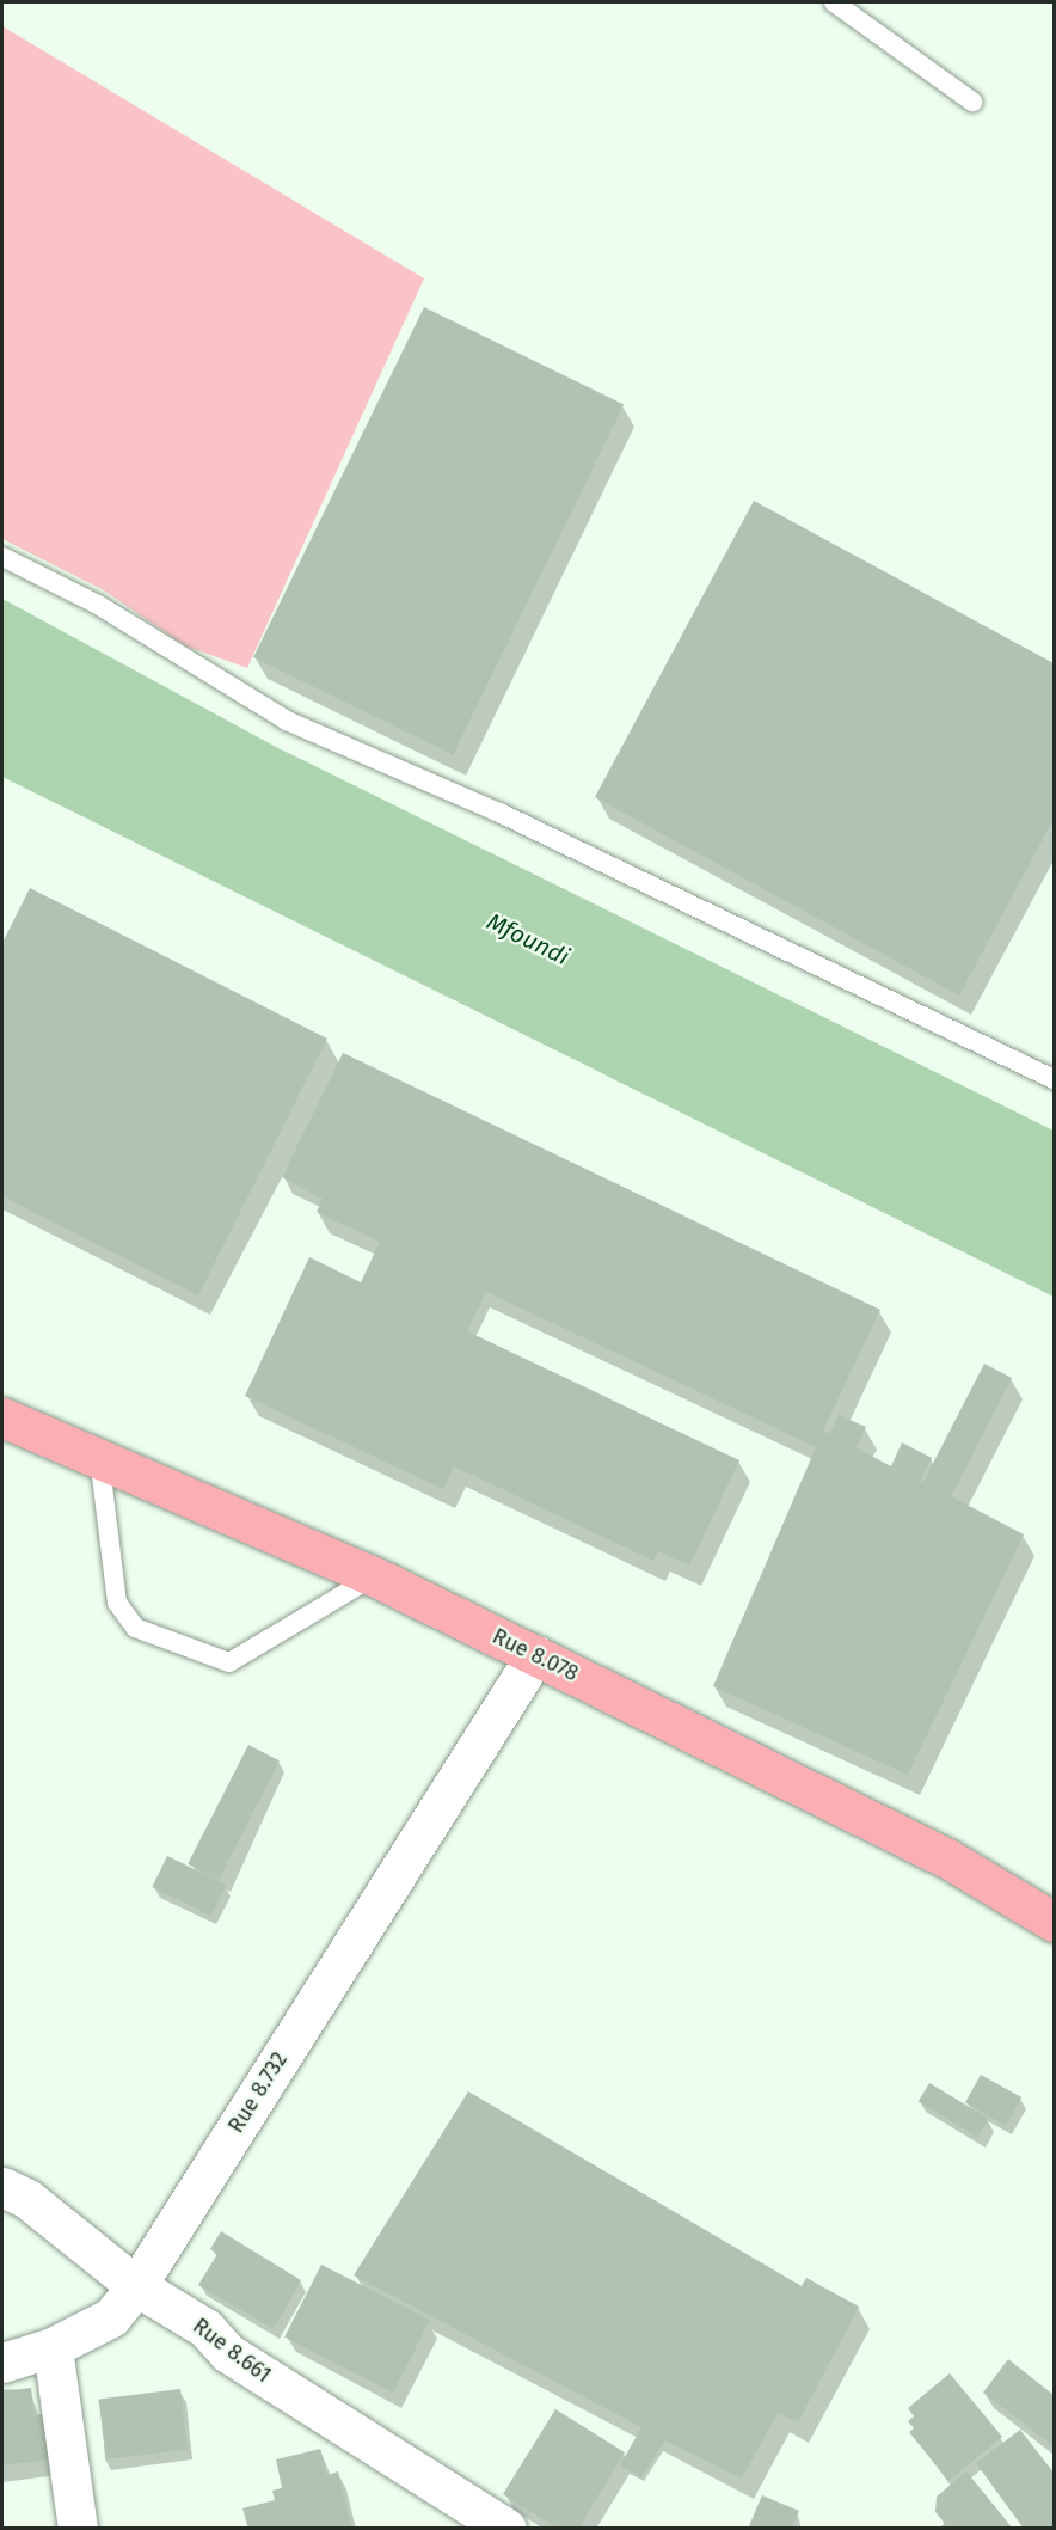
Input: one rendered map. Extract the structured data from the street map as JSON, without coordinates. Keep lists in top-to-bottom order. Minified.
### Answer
{"streets":{"highway":["Rue 8.078"],"street":["Rue 8.732","Rue 8.661"]},"crossings":[["Rue 8.078","Rue 8.732"],["Rue 8.732","Rue 8.661"]],"water":["Mfoundi"]}
